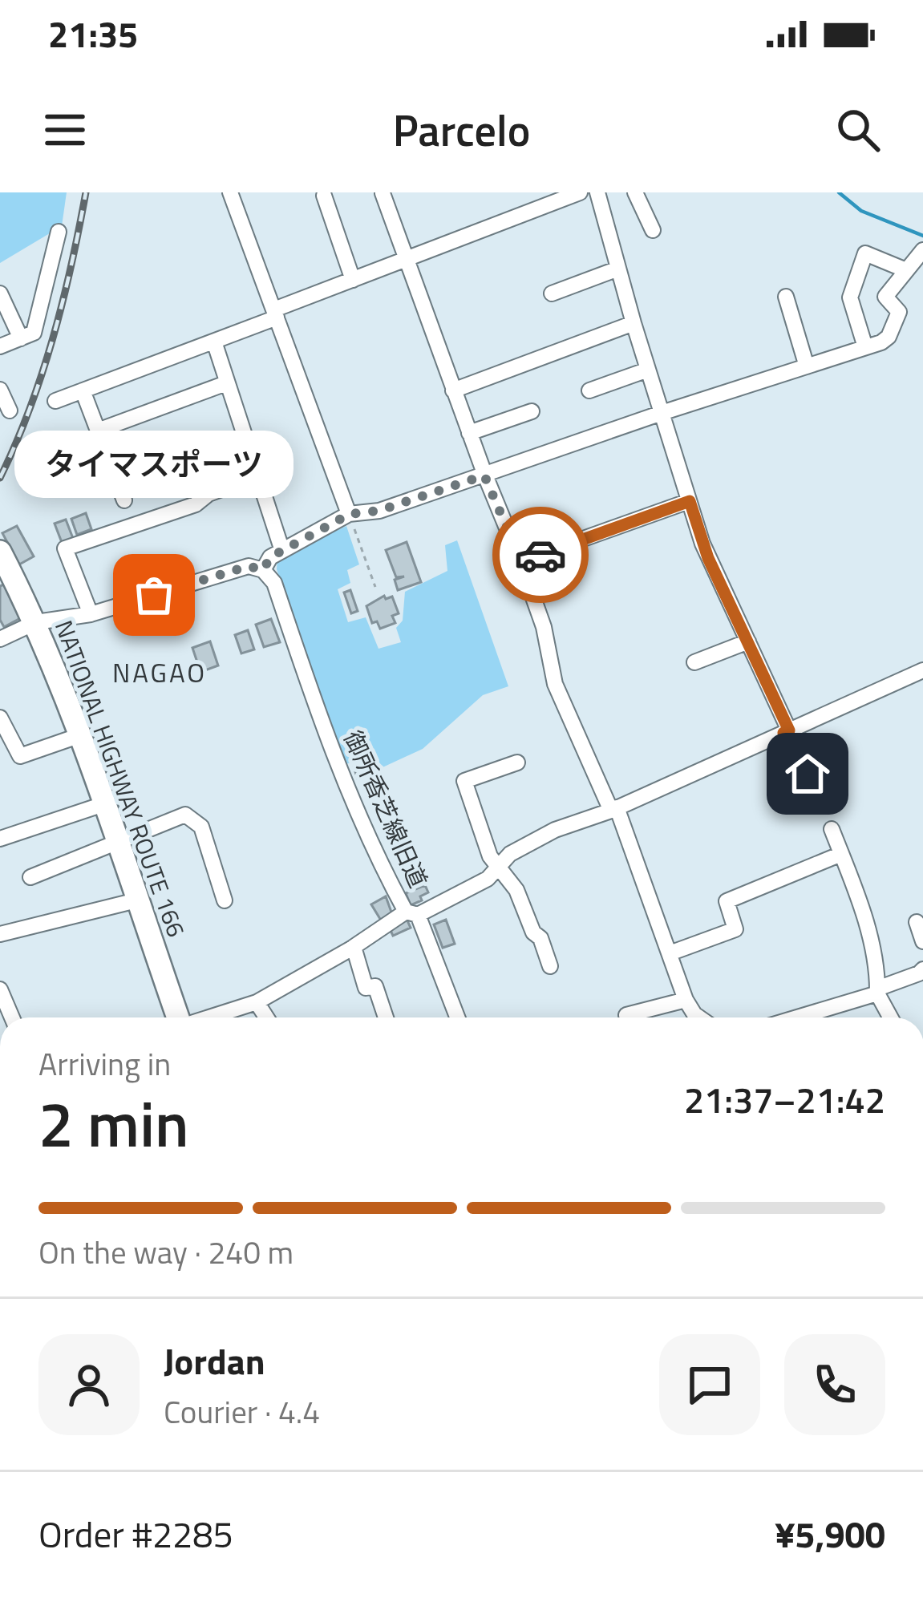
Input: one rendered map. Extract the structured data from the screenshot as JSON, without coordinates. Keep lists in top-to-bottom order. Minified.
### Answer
{"streets":{"highway":["NATIONAL HIGHWAY ROUTE 166"],"street":["御所香芝線旧道"]},"districts":["NAGAO"],"places":["タイマスポーツ"],"page":{"status":"21:35","header":"Parcelo","bubble":"タイマスポーツ","heading":["2 min","Arriving in","21:37–21:42"],"panel":["Jordan","Courier · 4.4","Order #2285","¥5,900"],"bar":"On the way · 240 m"}}
